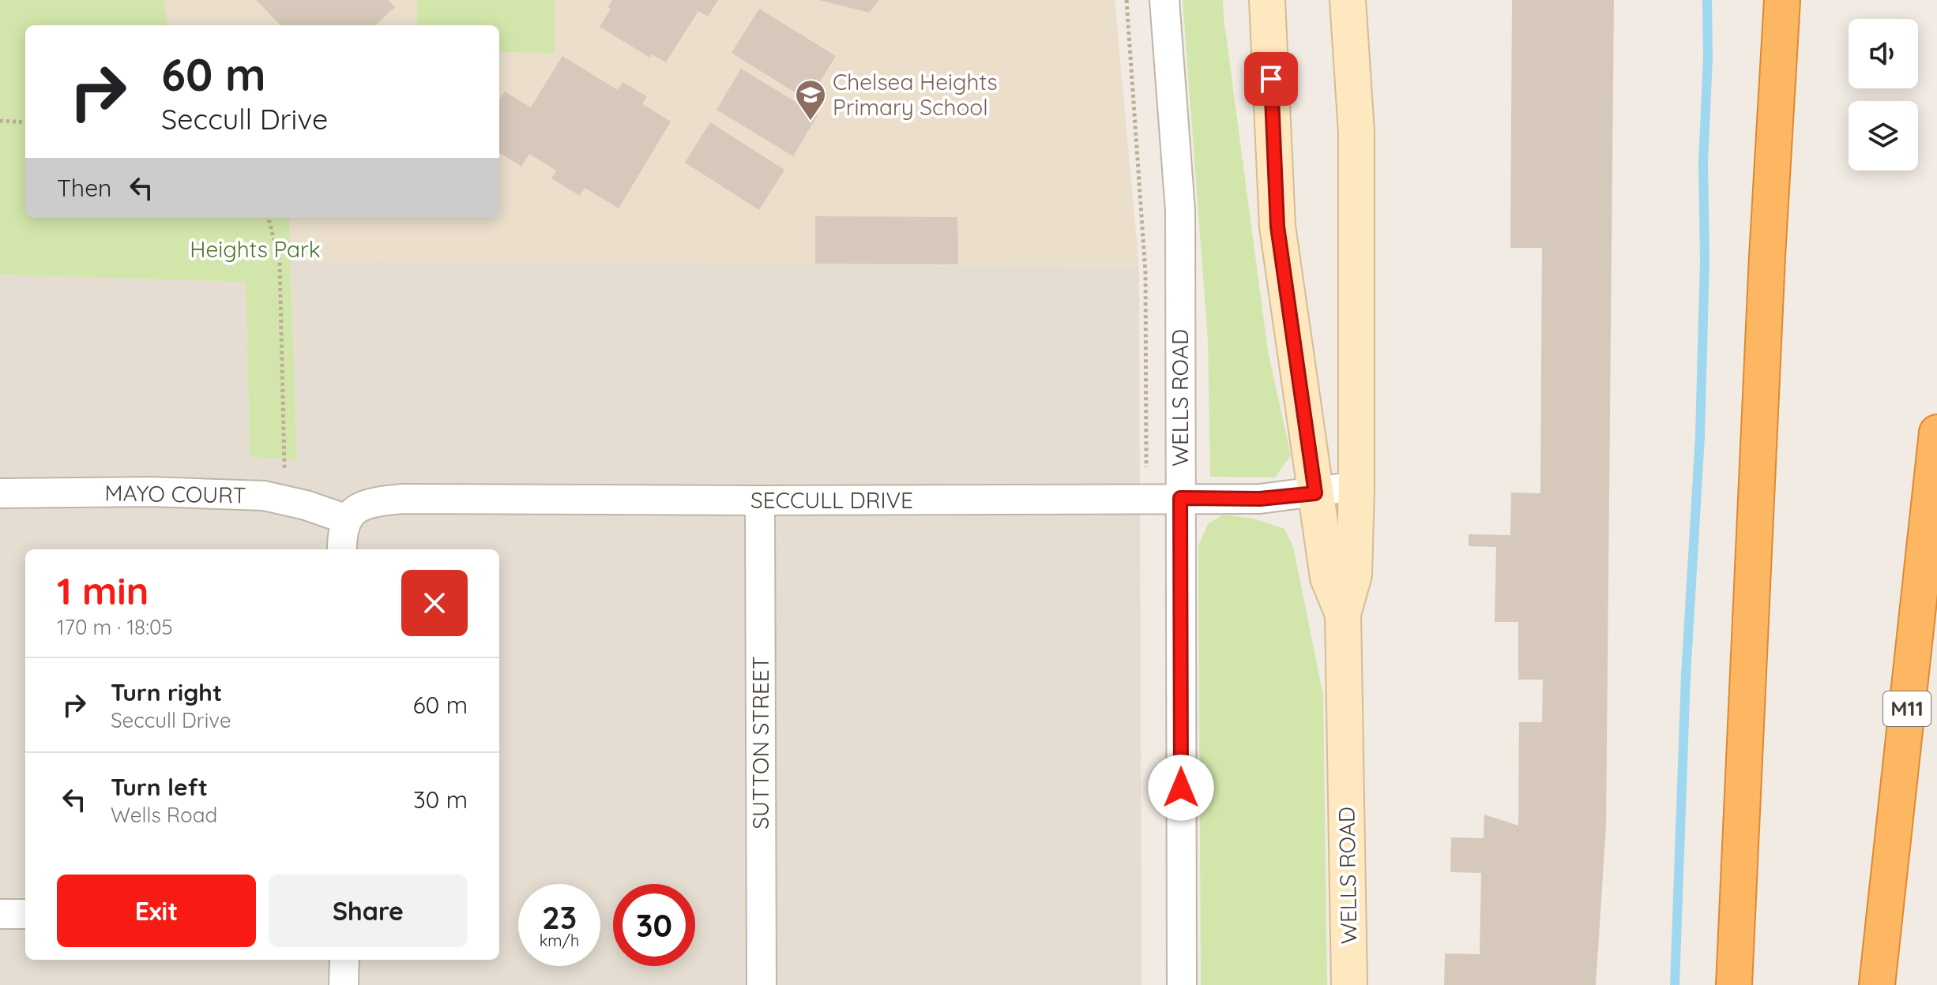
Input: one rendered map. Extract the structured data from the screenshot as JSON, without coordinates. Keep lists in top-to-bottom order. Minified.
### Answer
{"streets":{"highway":["M11"],"main road":["WELLS ROAD"],"street":["MAYO COURT","SECCULL DRIVE","SUTTON STREET"]},"crossings":[["WELLS ROAD","SECCULL DRIVE"],["MAYO COURT","SECCULL DRIVE"],["SECCULL DRIVE","SUTTON STREET"]],"parks":["Heights Park"],"places":{"school or university":["Chelsea Heights Primary School"]},"page":{"turn":["60 m","Seccull Drive"],"then":"Then","heading":["1 min","170 m · 18:05"],"list":[{"name":"Turn right","note":"Seccull Drive","value":"60 m"},{"name":"Turn left","note":"Wells Road","value":"30 m"}],"buttons":["Exit","Share"],"speed":"23 km/h","limit":"30"}}
